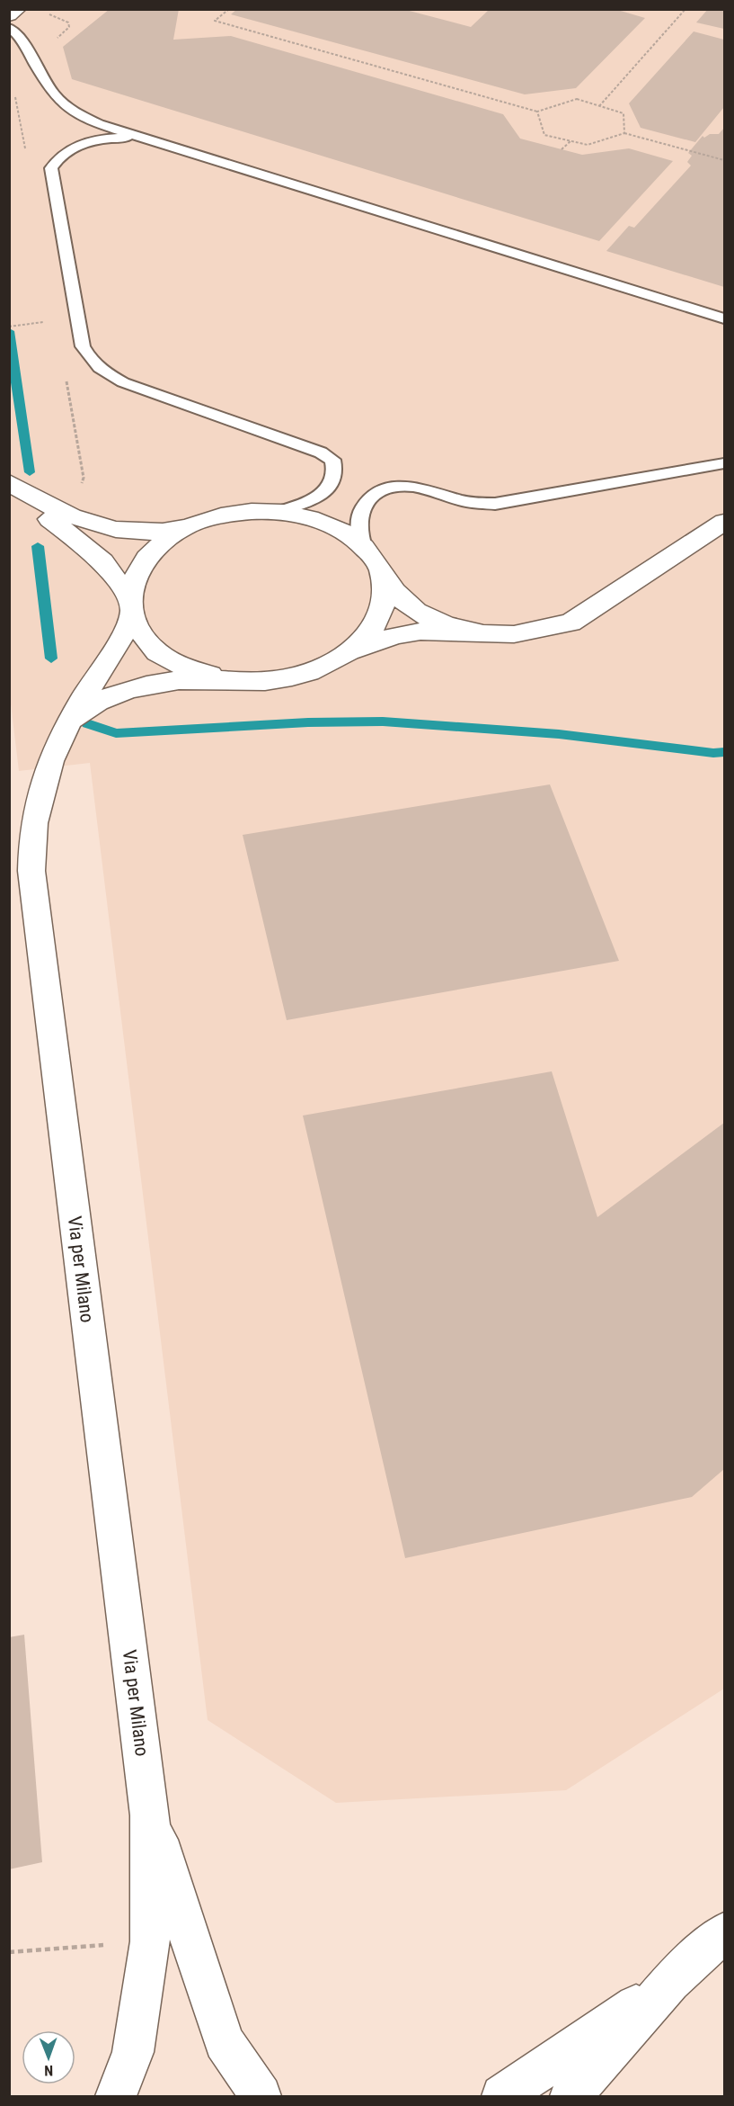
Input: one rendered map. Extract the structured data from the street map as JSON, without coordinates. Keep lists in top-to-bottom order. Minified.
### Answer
{"streets":{"street":["Via per Milano"]},"north":"bottom"}
